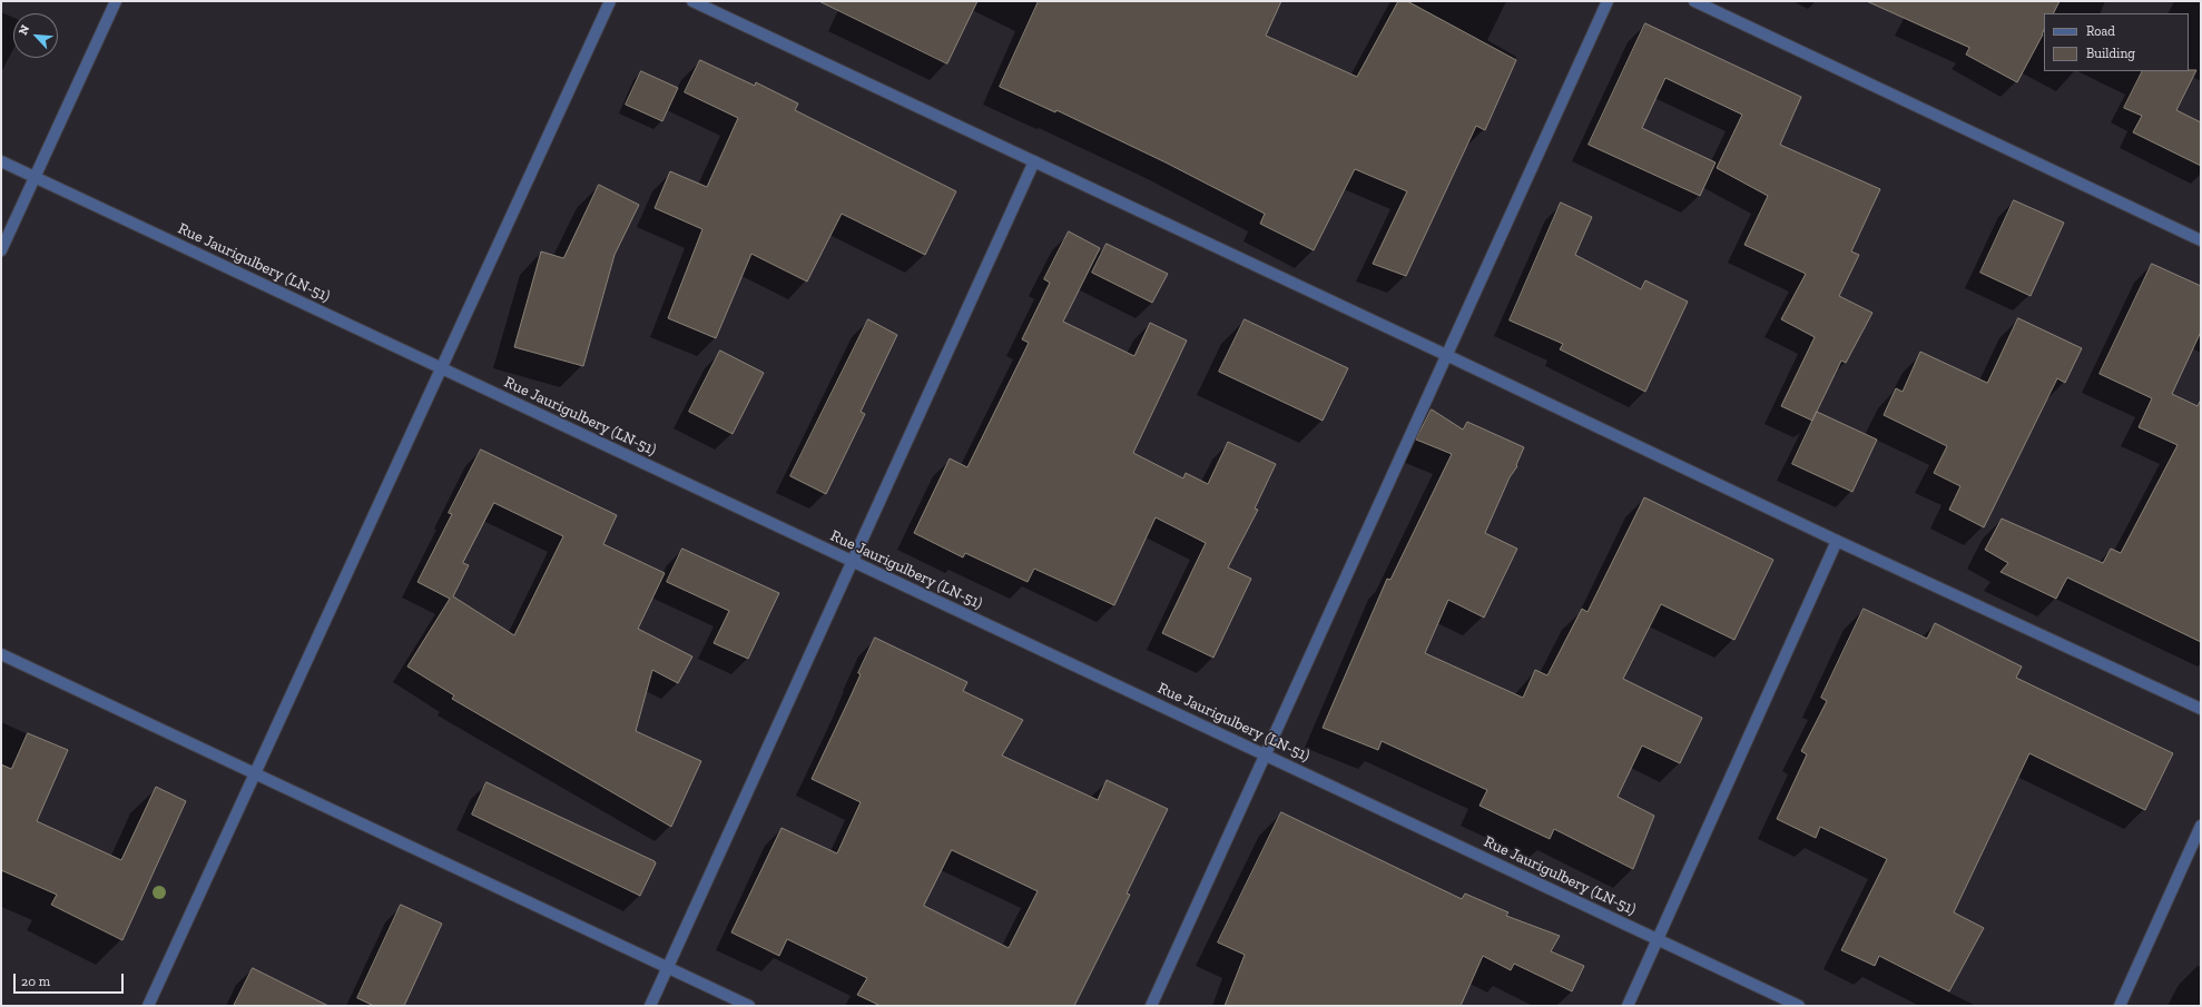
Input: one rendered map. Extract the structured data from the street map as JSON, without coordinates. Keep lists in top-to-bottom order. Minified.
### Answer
{"streets":{"street":["Rue Jaurigulbery (LN-51)"]},"legend":["Road","Building"],"scale_bar":"20 m","north":"top left"}
